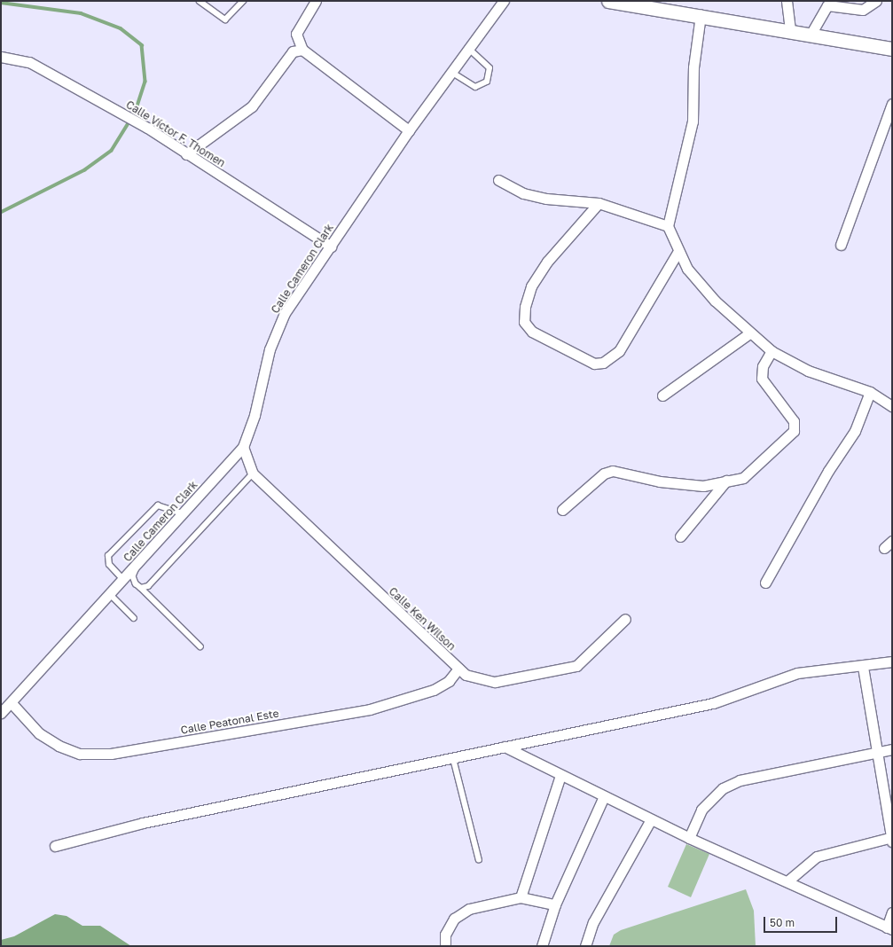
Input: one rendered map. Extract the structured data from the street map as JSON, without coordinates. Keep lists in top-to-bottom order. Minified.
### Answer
{"streets":{"street":["Calle Víctor F. Thomen","Calle Cameron Clark","Calle Ken Wilson","Calle Peatonal Este"]},"crossings":[["Calle Víctor F. Thomen","Calle Cameron Clark"],["Calle Cameron Clark","Calle Ken Wilson"],["Calle Cameron Clark","Calle Peatonal Este"],["Calle Ken Wilson","Calle Peatonal Este"]],"scale_bar":"50 m"}
